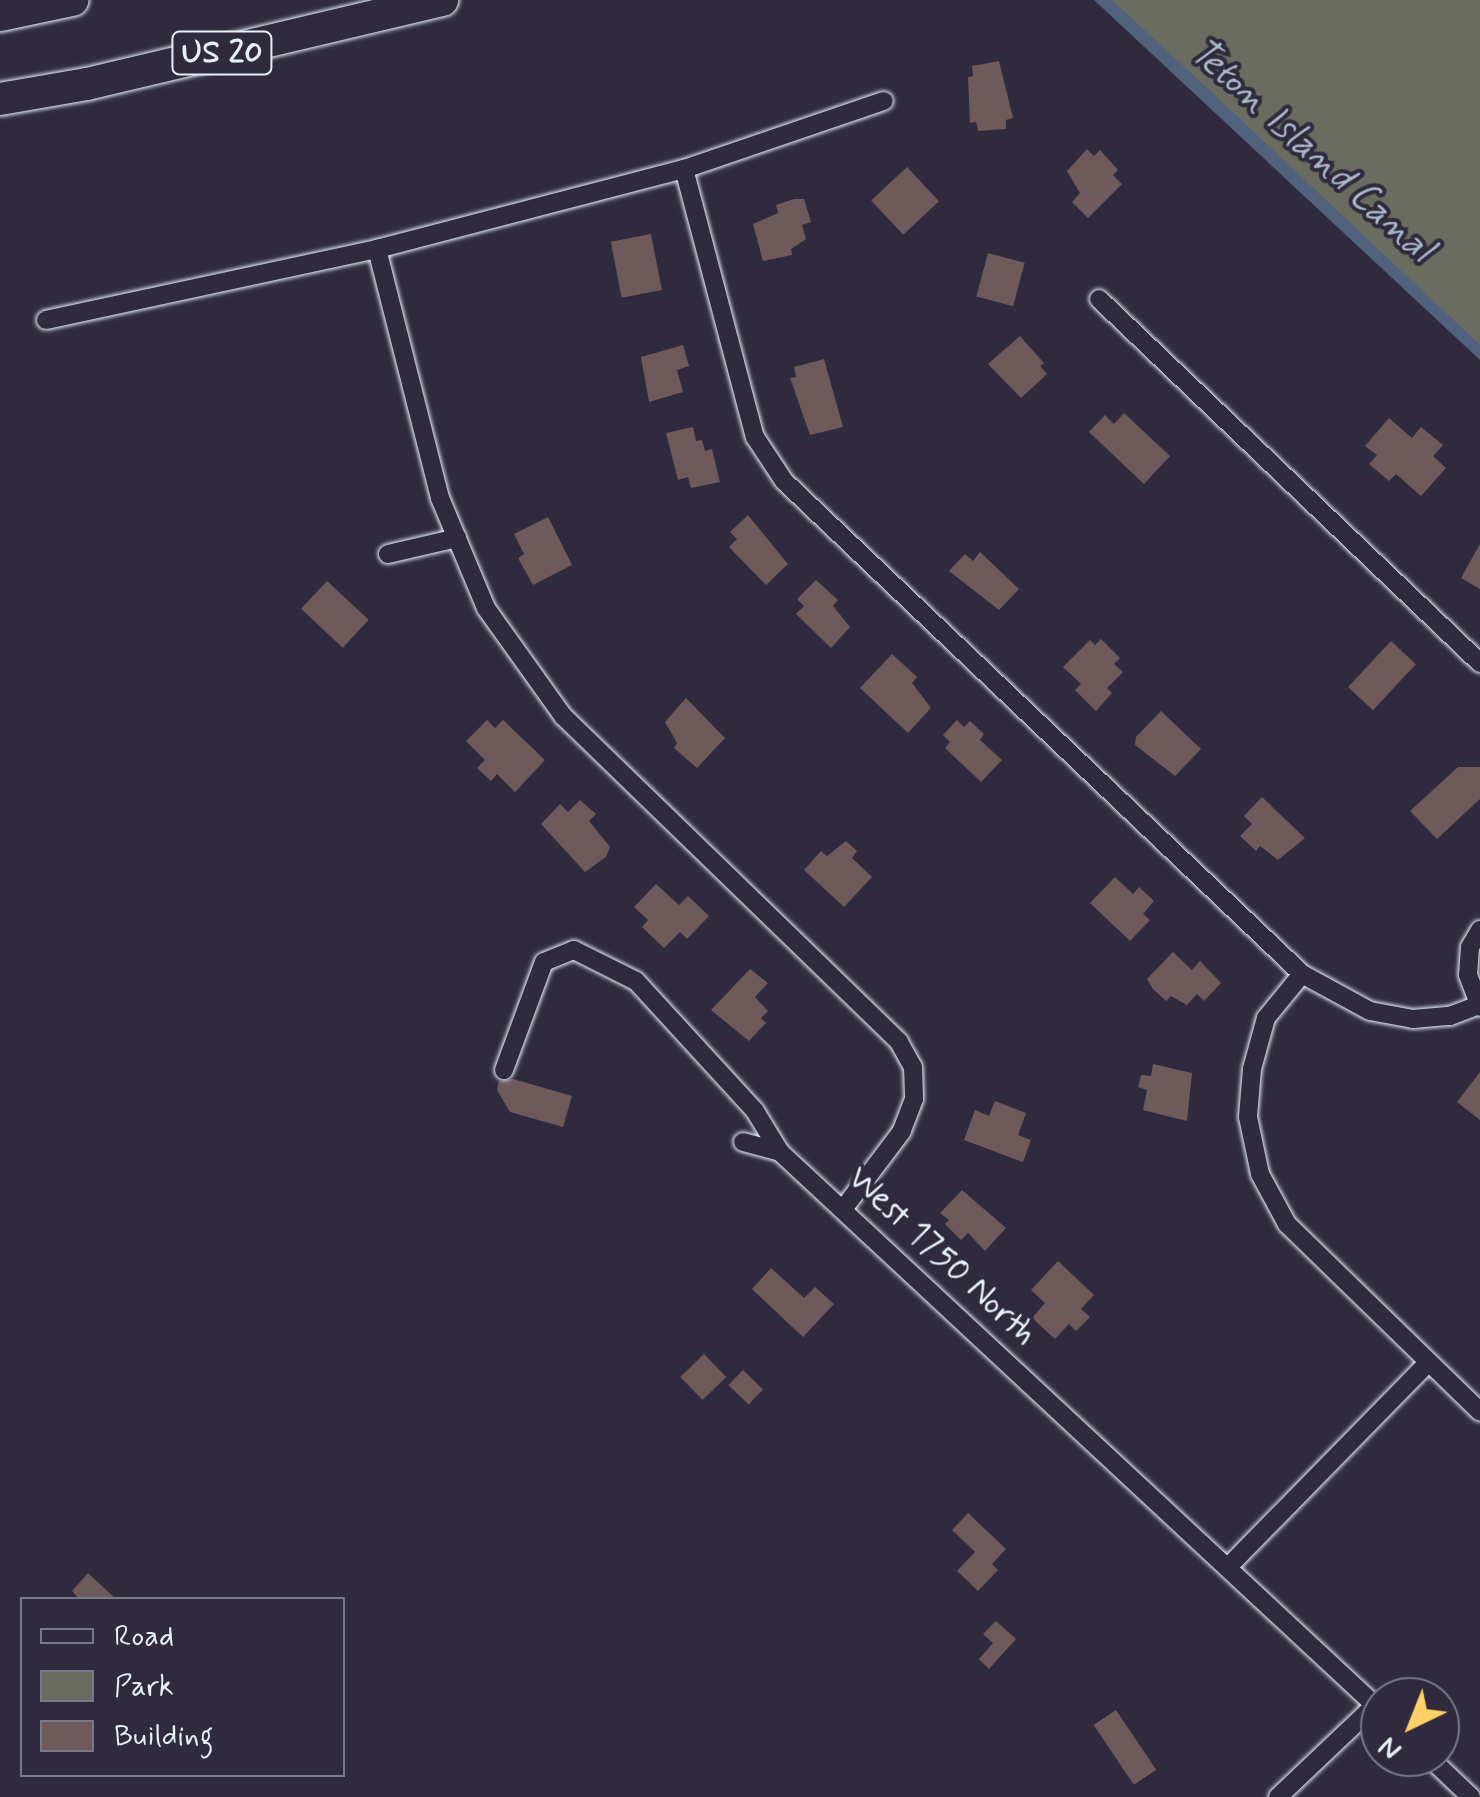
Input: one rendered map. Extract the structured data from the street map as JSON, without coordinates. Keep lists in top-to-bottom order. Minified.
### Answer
{"streets":{"highway":["US 20"],"street":["West 1750 North"]},"water":["Teton Island Canal"],"legend":["Road","Park","Building"],"north":"bottom left"}
